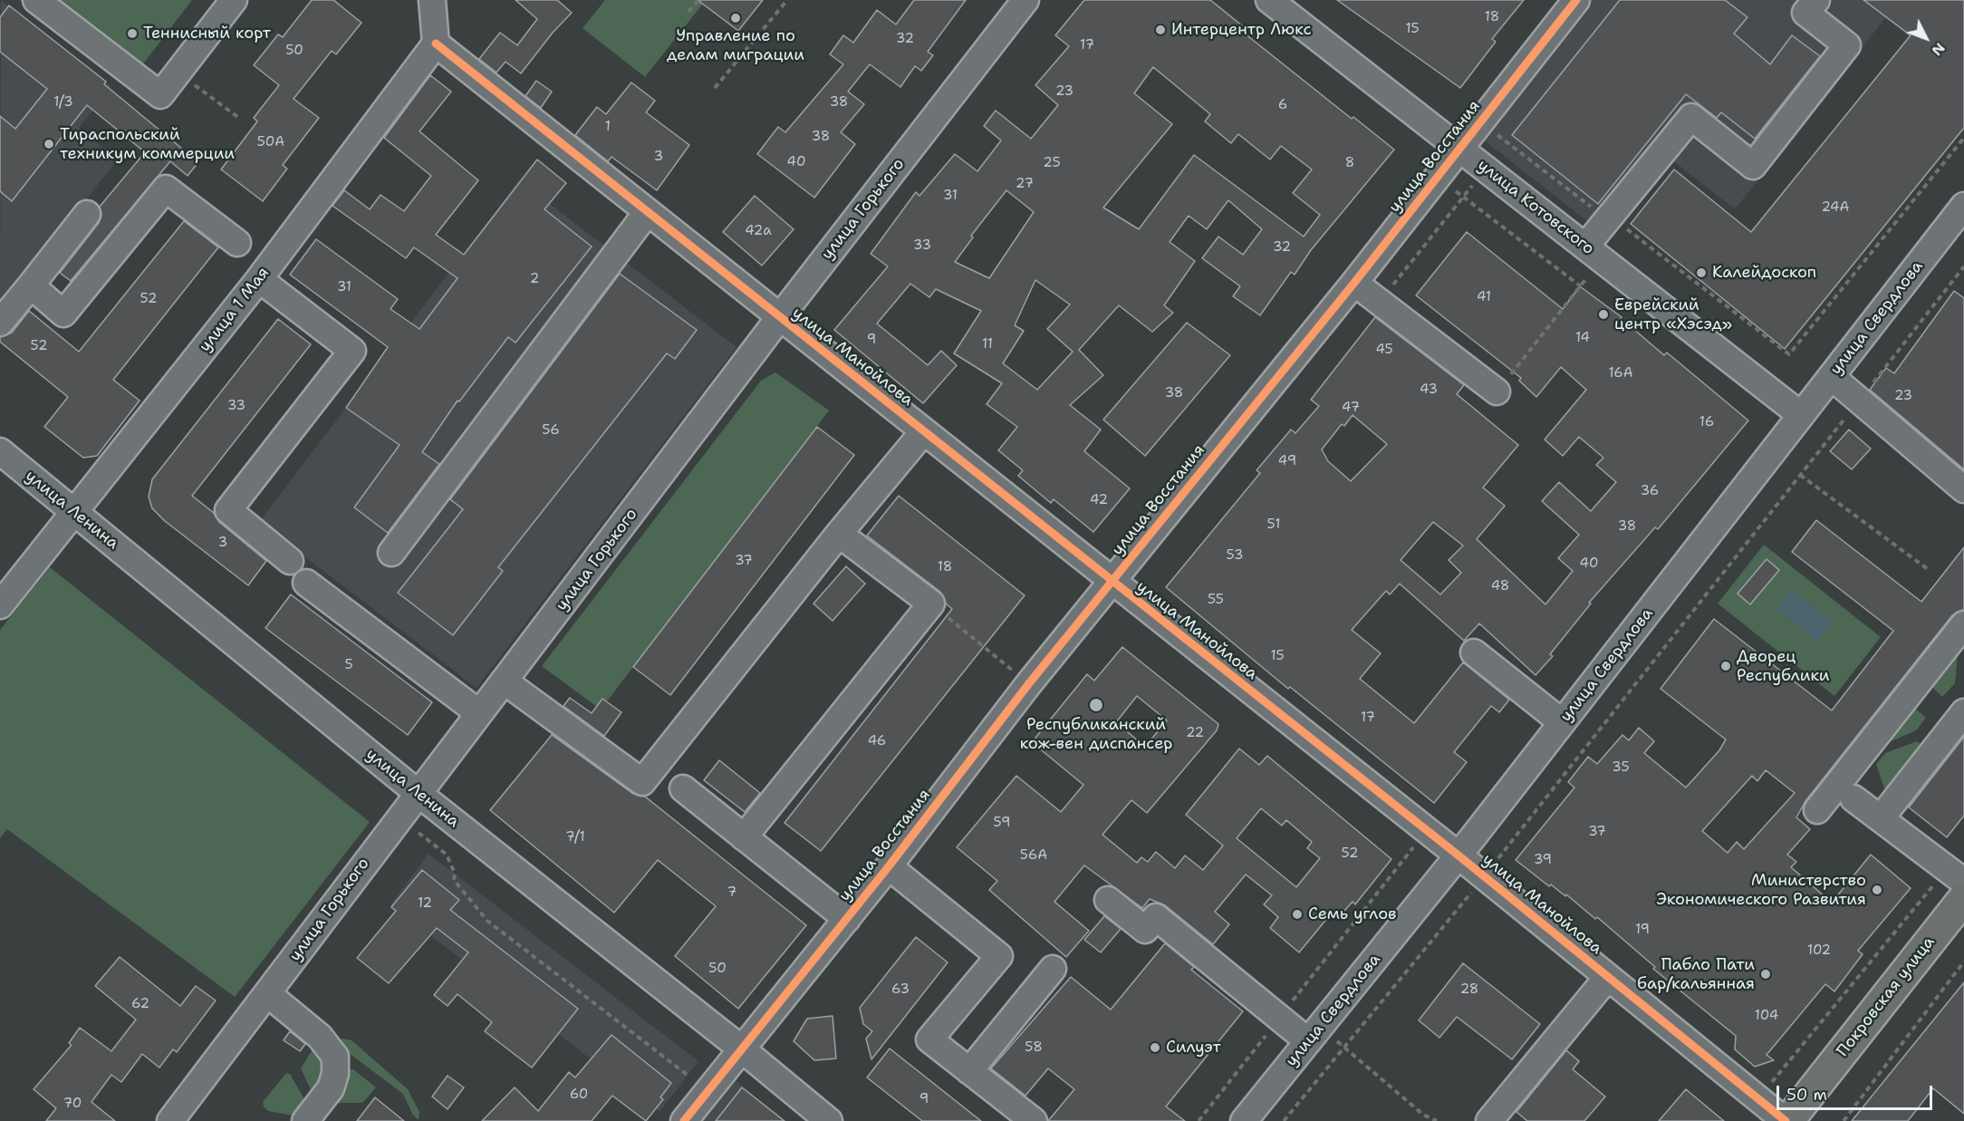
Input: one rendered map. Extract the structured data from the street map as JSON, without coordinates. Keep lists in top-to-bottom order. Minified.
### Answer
{"streets":{"main road":["Покровская улица"],"street":["улица Восстания","улица Котовского","улица Горького","улица 1 Мая","улица Свердлова","улица Манойлова","улица Ленина"]},"crossings":[["улица Восстания","улица Котовского"],["улица Восстания","улица Манойлова"],["улица Восстания","улица Ленина"],["улица Котовского","улица Свердлова"],["улица Горького","улица Манойлова"],["улица Горького","улица Ленина"],["улица 1 Мая","улица Манойлова"],["улица 1 Мая","улица Ленина"],["улица Свердлова","улица Манойлова"],["улица Манойлова","Покровская улица"]],"places":["Управление по делам миграции","Интерцентр Люкс","Теннисный корт","Тираспольский техникум коммерции","Калейдоскоп","Еврейский центр «Хэсэд»","Дворец Республики","Республиканский кож-вен диспансер","Министерство Экономического Развития","Семь углов","Пабло Пати бар/кальянная","Силуэт"],"house_numbers":["18","15","32","17","50","23","1/3","38","6","1","38","50А","3","40","25","8","27","31","24А","42а","33","32","2","31","41","52","14","9","11","52","45","16А","43","38","23","33","47","16","56","49","36","42","51","38","3","53","37","40","18","48","55","15","5","17","22","46","35","59","37","7/1","52","56А","39","7","12","19","102","50","63","28","62","104","58","60","9","70"],"scale_bar":"50 m","north":"bottom right"}
